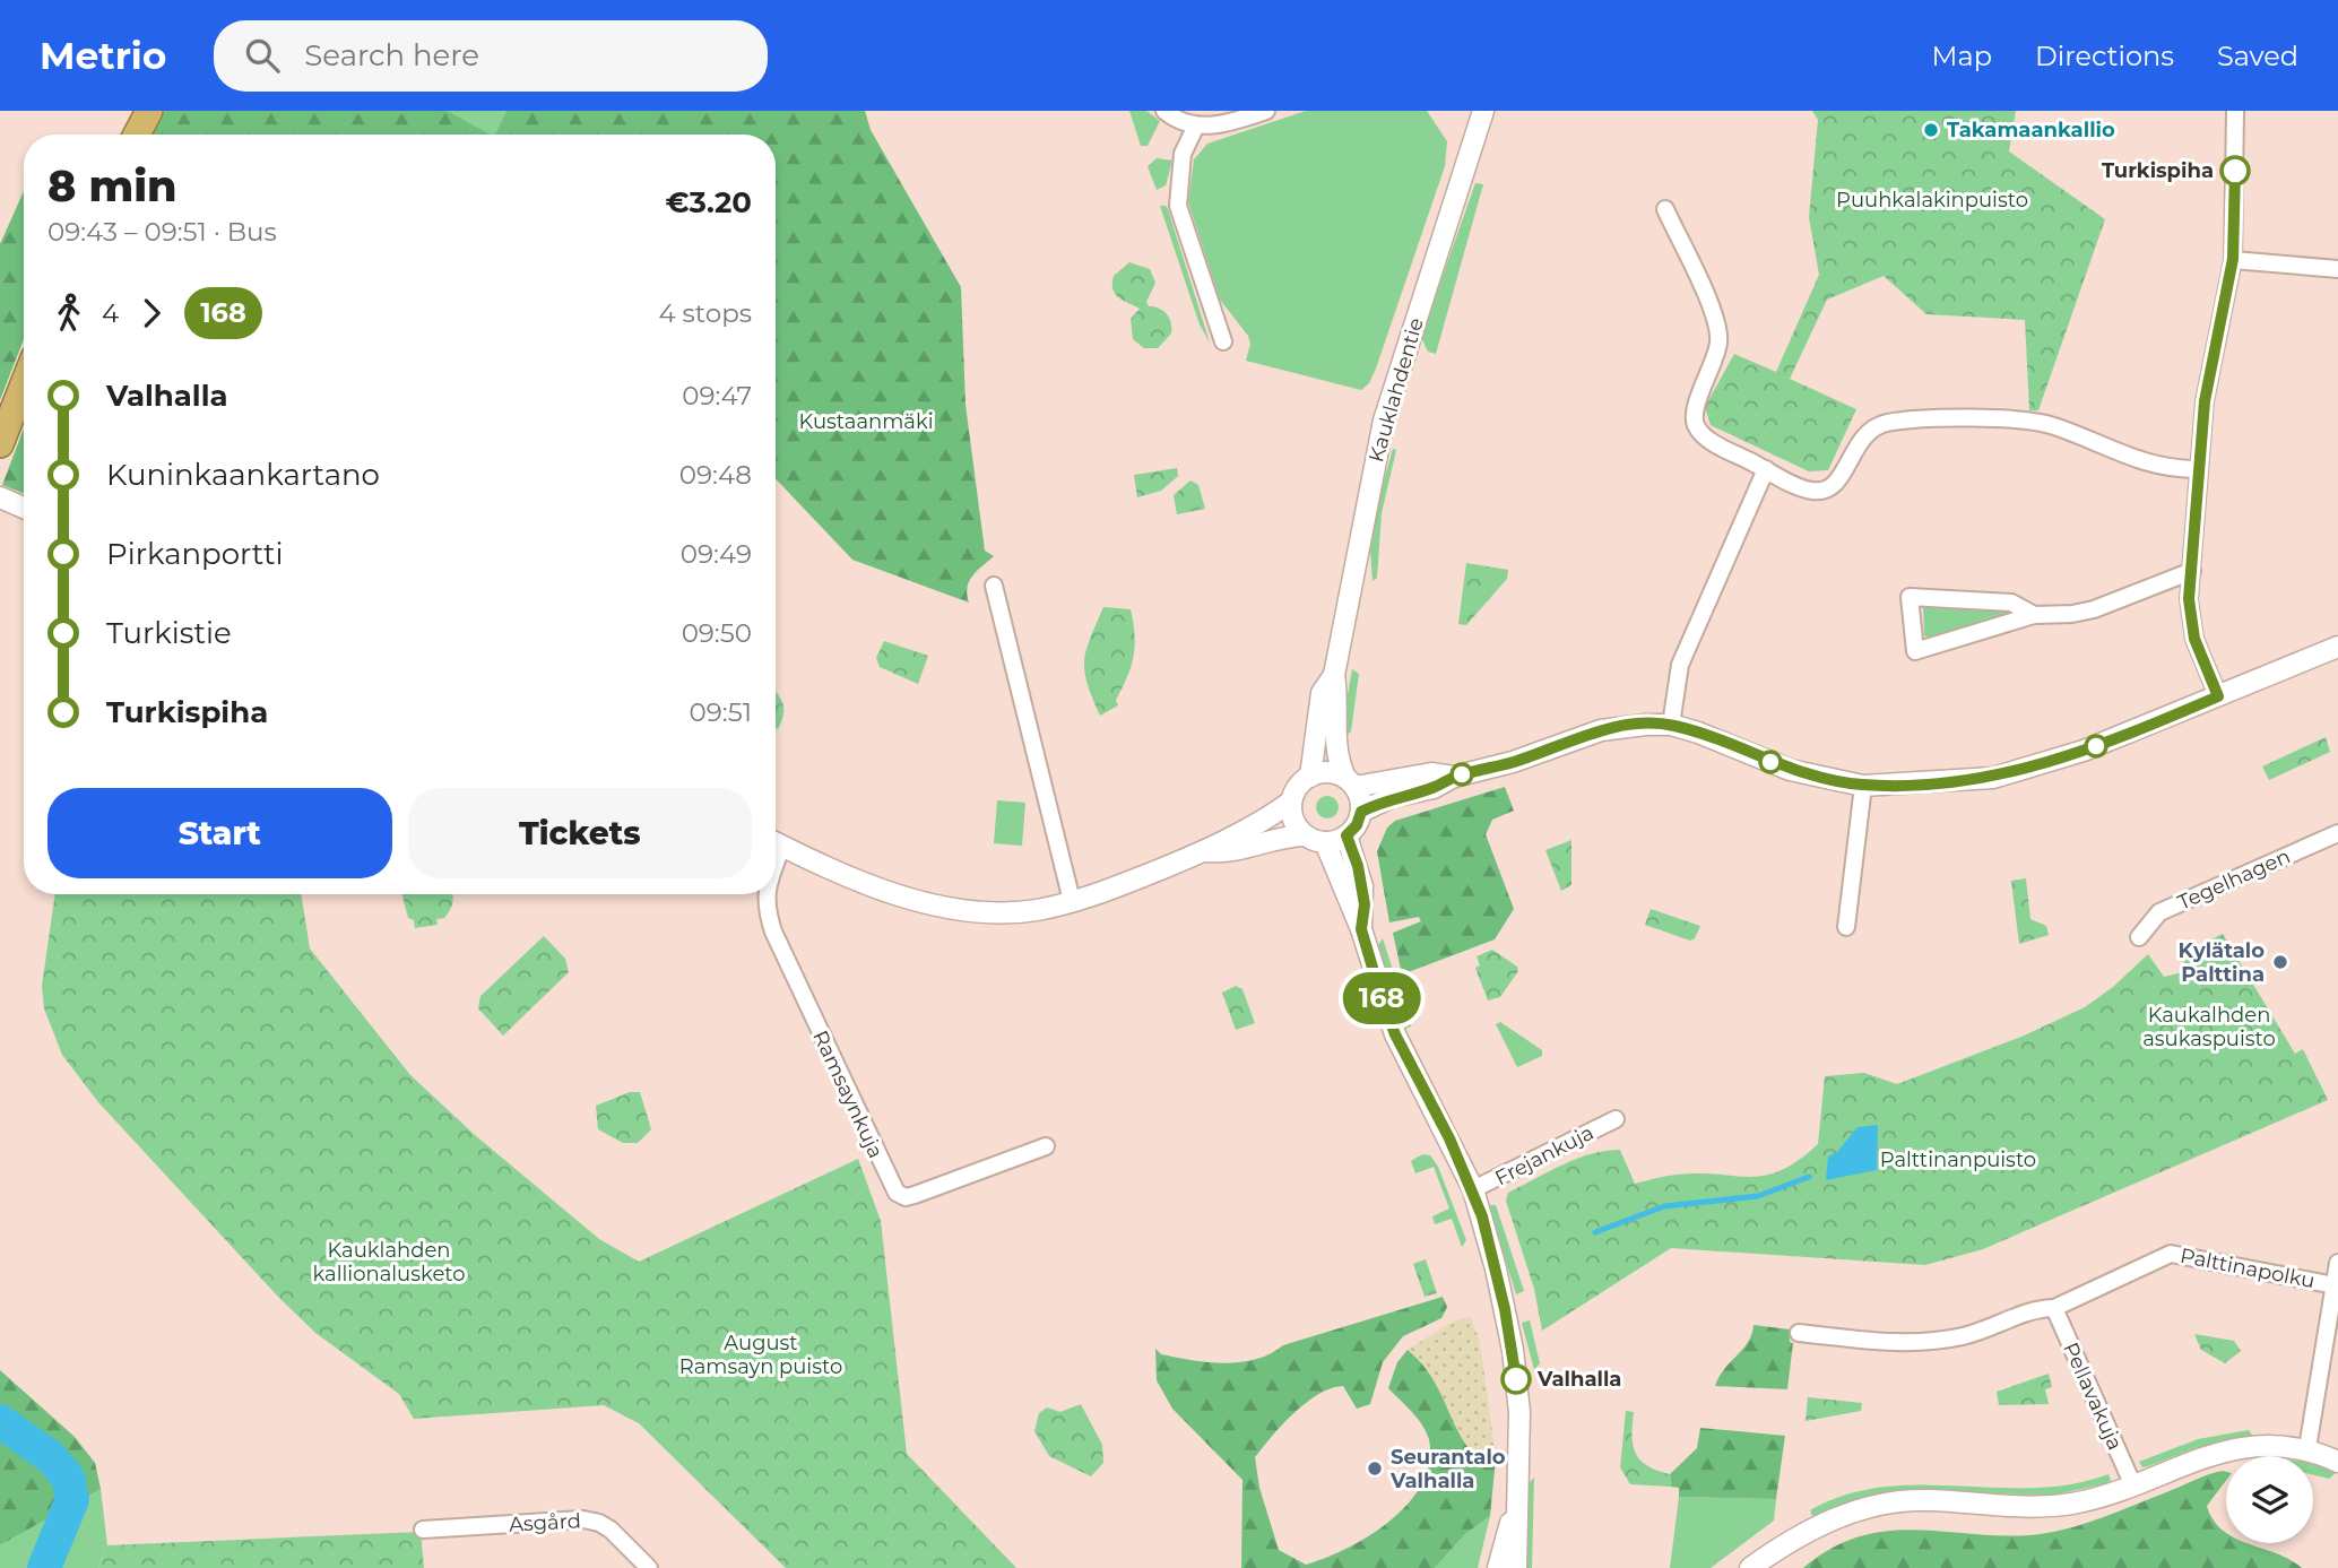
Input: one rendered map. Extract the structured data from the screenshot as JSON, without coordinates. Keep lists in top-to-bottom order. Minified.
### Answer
{"streets":{"street":["Kauklahdentie","Tegelhagen","Ramsaynkuja","Frejankuja","Palttinapolku","Pellavakuja","Asgård"]},"crossings":[["Palttinapolku","Pellavakuja"]],"parks":["Puuhkalakinpuisto","Kustaanmäki","Kaukalhden asukaspuisto","Palttinanpuisto","Kauklahden kallionalusketo","August Ramsayn puisto"],"places":["Takamaankallio","Turkispiha","Kylätalo Palttina","Valhalla","Seurantalo Valhalla"],"lines":["bus line 168"],"page":{"header":"Metrio","search":"Search here","nav":["Map","Directions","Saved"],"on_map":"168","heading":["8 min","09:43 – 09:51 · Bus","€3.20"],"legs":["4","168","4 stops"],"list":[{"name":"Valhalla","value":"09:47"},{"name":"Kuninkaankartano","value":"09:48"},{"name":"Pirkanportti","value":"09:49"},{"name":"Turkistie","value":"09:50"},{"name":"Turkispiha","value":"09:51"}],"buttons":["Start","Tickets"]}}
